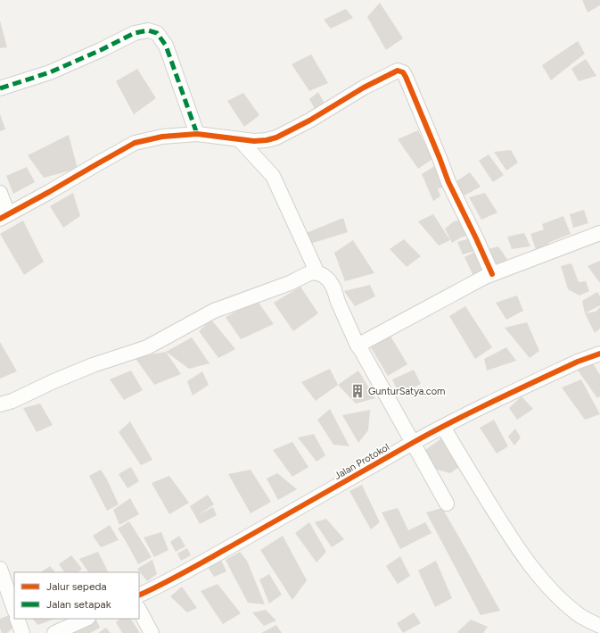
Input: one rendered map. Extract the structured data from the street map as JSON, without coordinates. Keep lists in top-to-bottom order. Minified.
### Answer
{"streets":{"street":["Jalan Protokol"]},"places":{"building":["GunturSatya.com"]},"legend":["Jalur sepeda","Jalan setapak"]}
